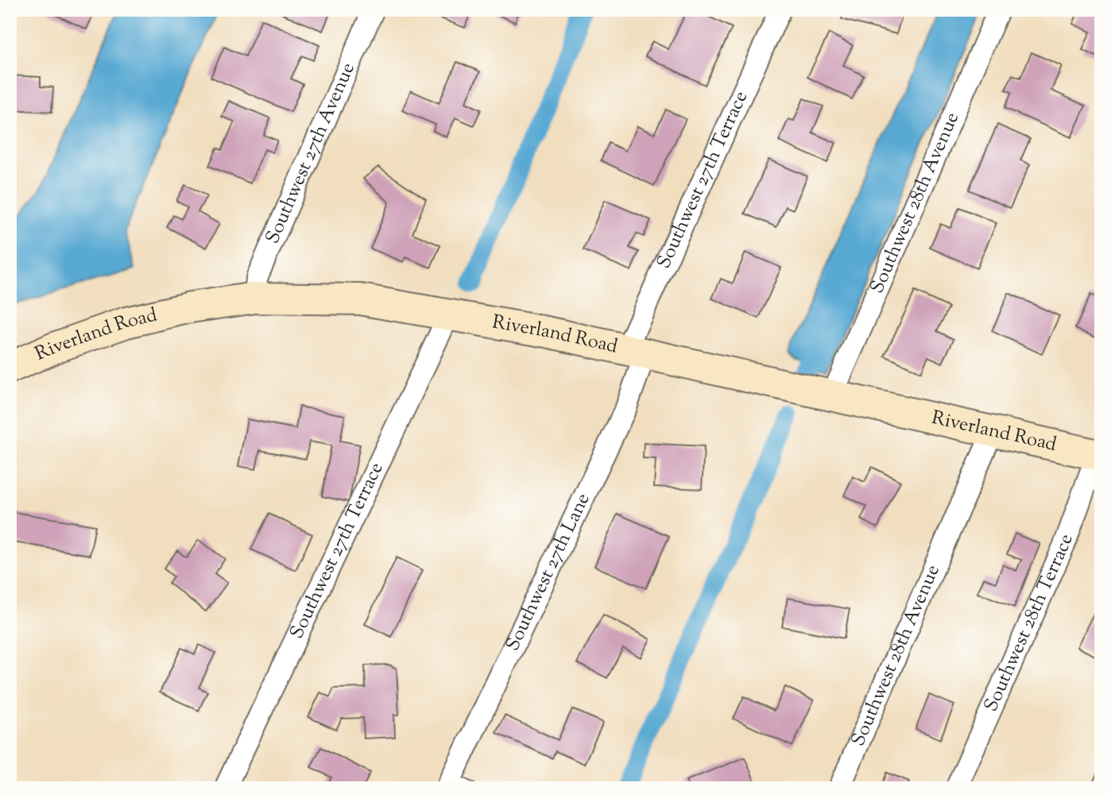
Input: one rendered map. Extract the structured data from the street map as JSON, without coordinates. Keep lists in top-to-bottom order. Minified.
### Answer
{"streets":{"street":["Southwest 27th Avenue","Southwest 27th Terrace","Southwest 28th Avenue","Riverland Road","Southwest 27th Lane","Southwest 28th Terrace"]},"crossings":[["Southwest 27th Avenue","Riverland Road"],["Southwest 27th Terrace","Riverland Road"],["Southwest 27th Terrace","Southwest 27th Lane"],["Southwest 28th Avenue","Riverland Road"],["Riverland Road","Southwest 27th Lane"],["Riverland Road","Southwest 28th Terrace"]]}
